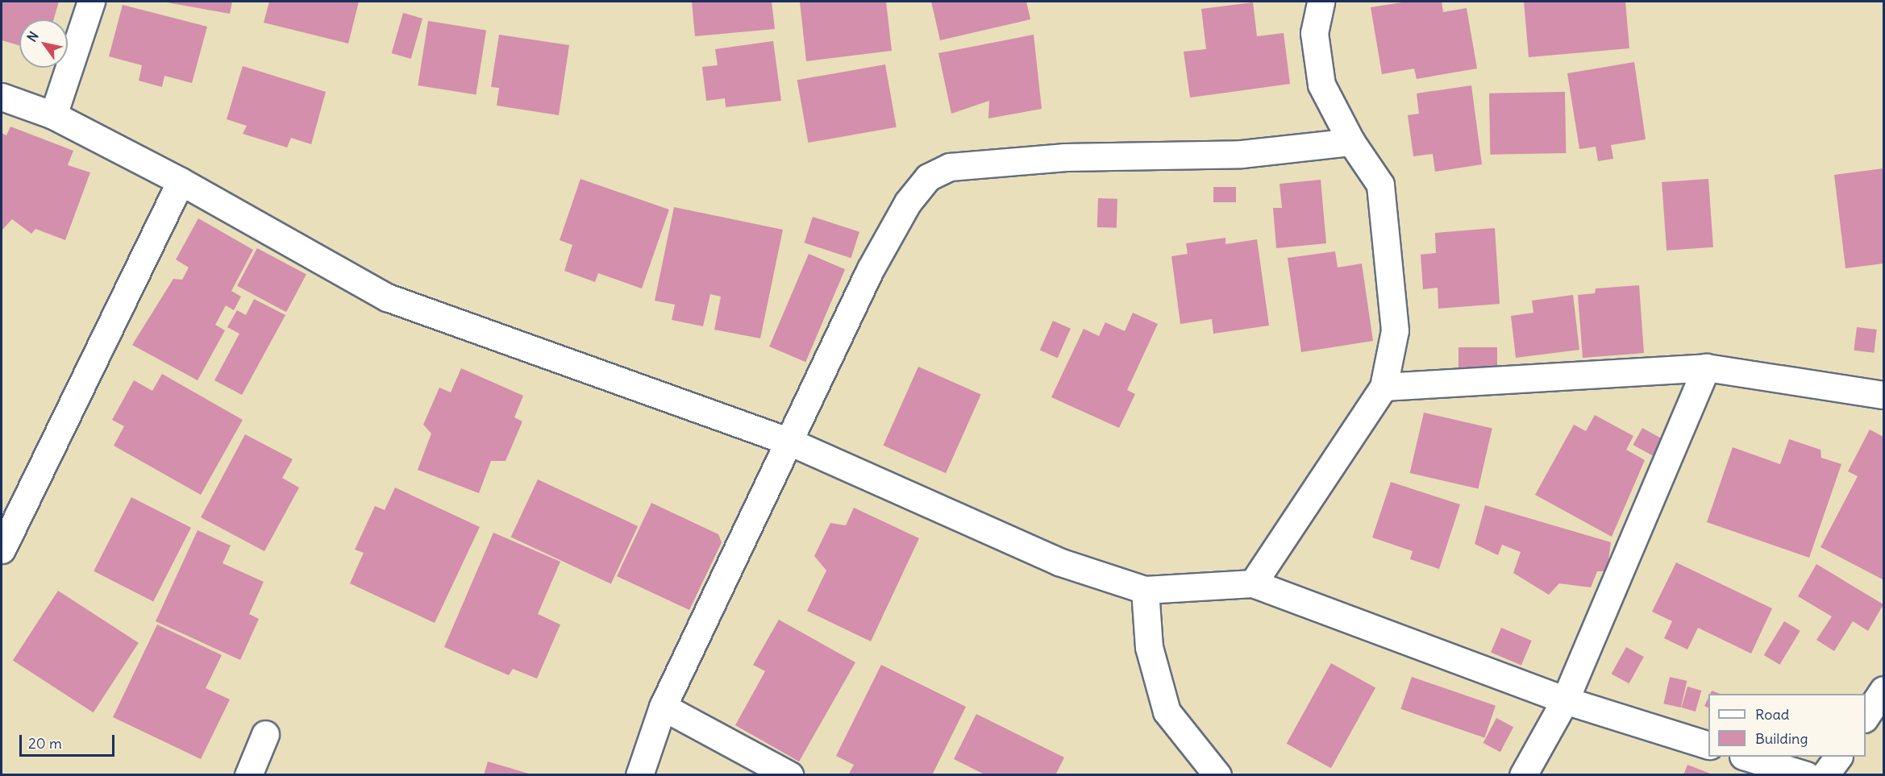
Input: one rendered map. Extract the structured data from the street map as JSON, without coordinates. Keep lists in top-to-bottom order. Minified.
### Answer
{"legend":["Road","Building"],"scale_bar":"20 m","north":"top left"}
